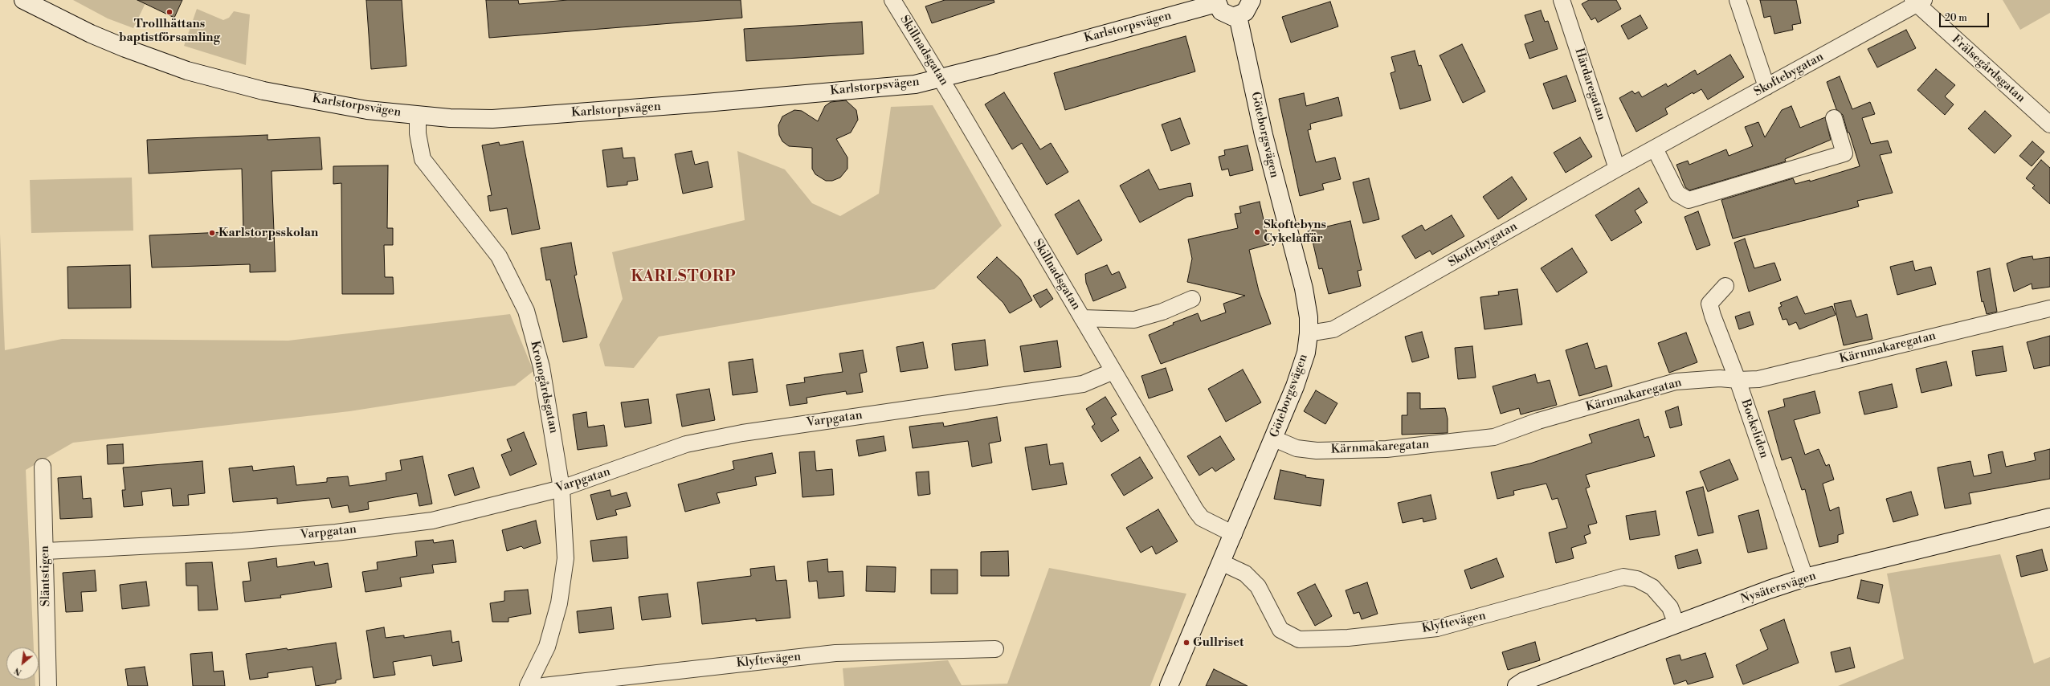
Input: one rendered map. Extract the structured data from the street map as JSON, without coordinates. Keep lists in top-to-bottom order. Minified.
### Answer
{"streets":{"street":["Karlstorpsvägen","Skillnadsgatan","Frälsegårdsgatan","Skoftebygatan","Härdaregatan","Göteborgsvägen","Kärnmakaregatan","Kronogårdsgatan","Varpgatan","Bockeliden","Släntstigen","Nysätersvägen","Klyftevägen"]},"crossings":[["Karlstorpsvägen","Skillnadsgatan"],["Karlstorpsvägen","Kronogårdsgatan"],["Skillnadsgatan","Göteborgsvägen"],["Skillnadsgatan","Varpgatan"],["Frälsegårdsgatan","Skoftebygatan"],["Skoftebygatan","Härdaregatan"],["Skoftebygatan","Göteborgsvägen"],["Göteborgsvägen","Kärnmakaregatan"],["Göteborgsvägen","Klyftevägen"],["Kärnmakaregatan","Bockeliden"],["Kronogårdsgatan","Varpgatan"],["Varpgatan","Släntstigen"],["Bockeliden","Nysätersvägen"],["Nysätersvägen","Klyftevägen"]],"districts":["KARLSTORP"],"places":["Trollhättans baptistförsamling","Skoftebyns Cykelaffär","Karlstorpsskolan","Gullriset"],"scale_bar":"20 m","north":"bottom left"}
